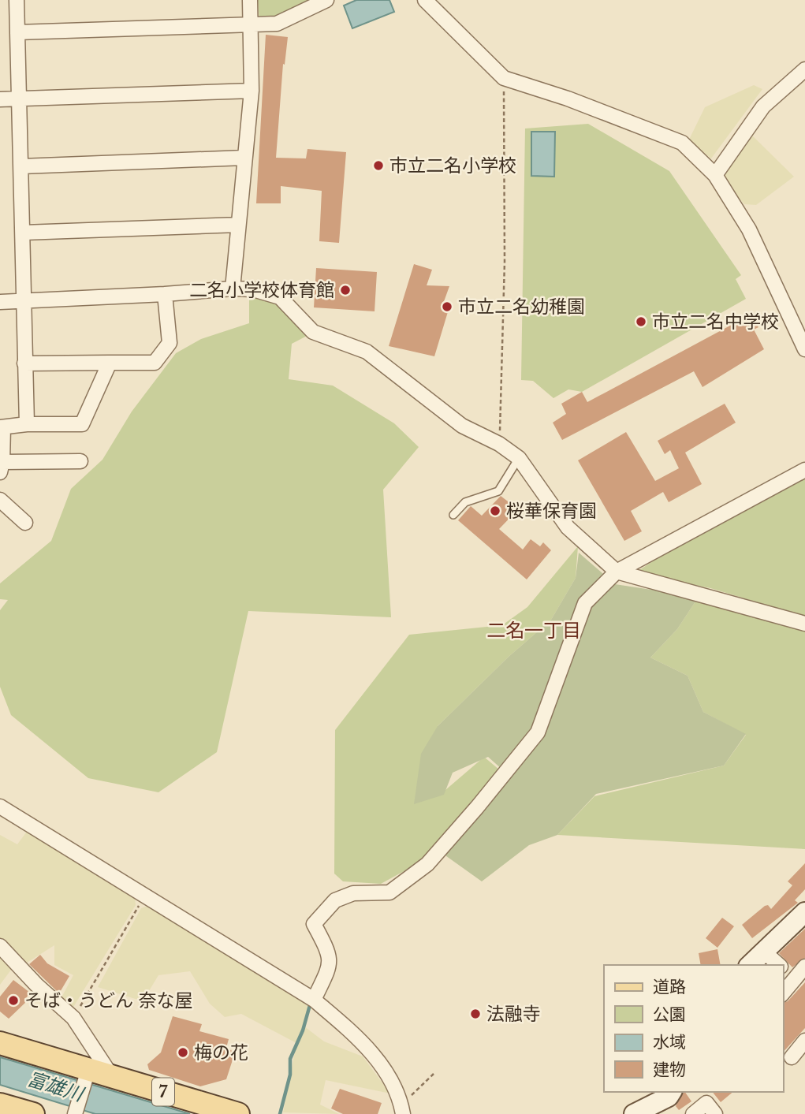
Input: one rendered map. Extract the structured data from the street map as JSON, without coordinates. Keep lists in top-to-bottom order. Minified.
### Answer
{"streets":{"main road":["7"]},"districts":["二名一丁目"],"water":["富雄川"],"places":["市立二名小学校","二名小学校体育館","市立二名幼稚園","市立二名中学校","桜華保育園","そば・うどん 奈な屋","法融寺","梅の花"],"legend":["道路","公園","水域","建物"]}
